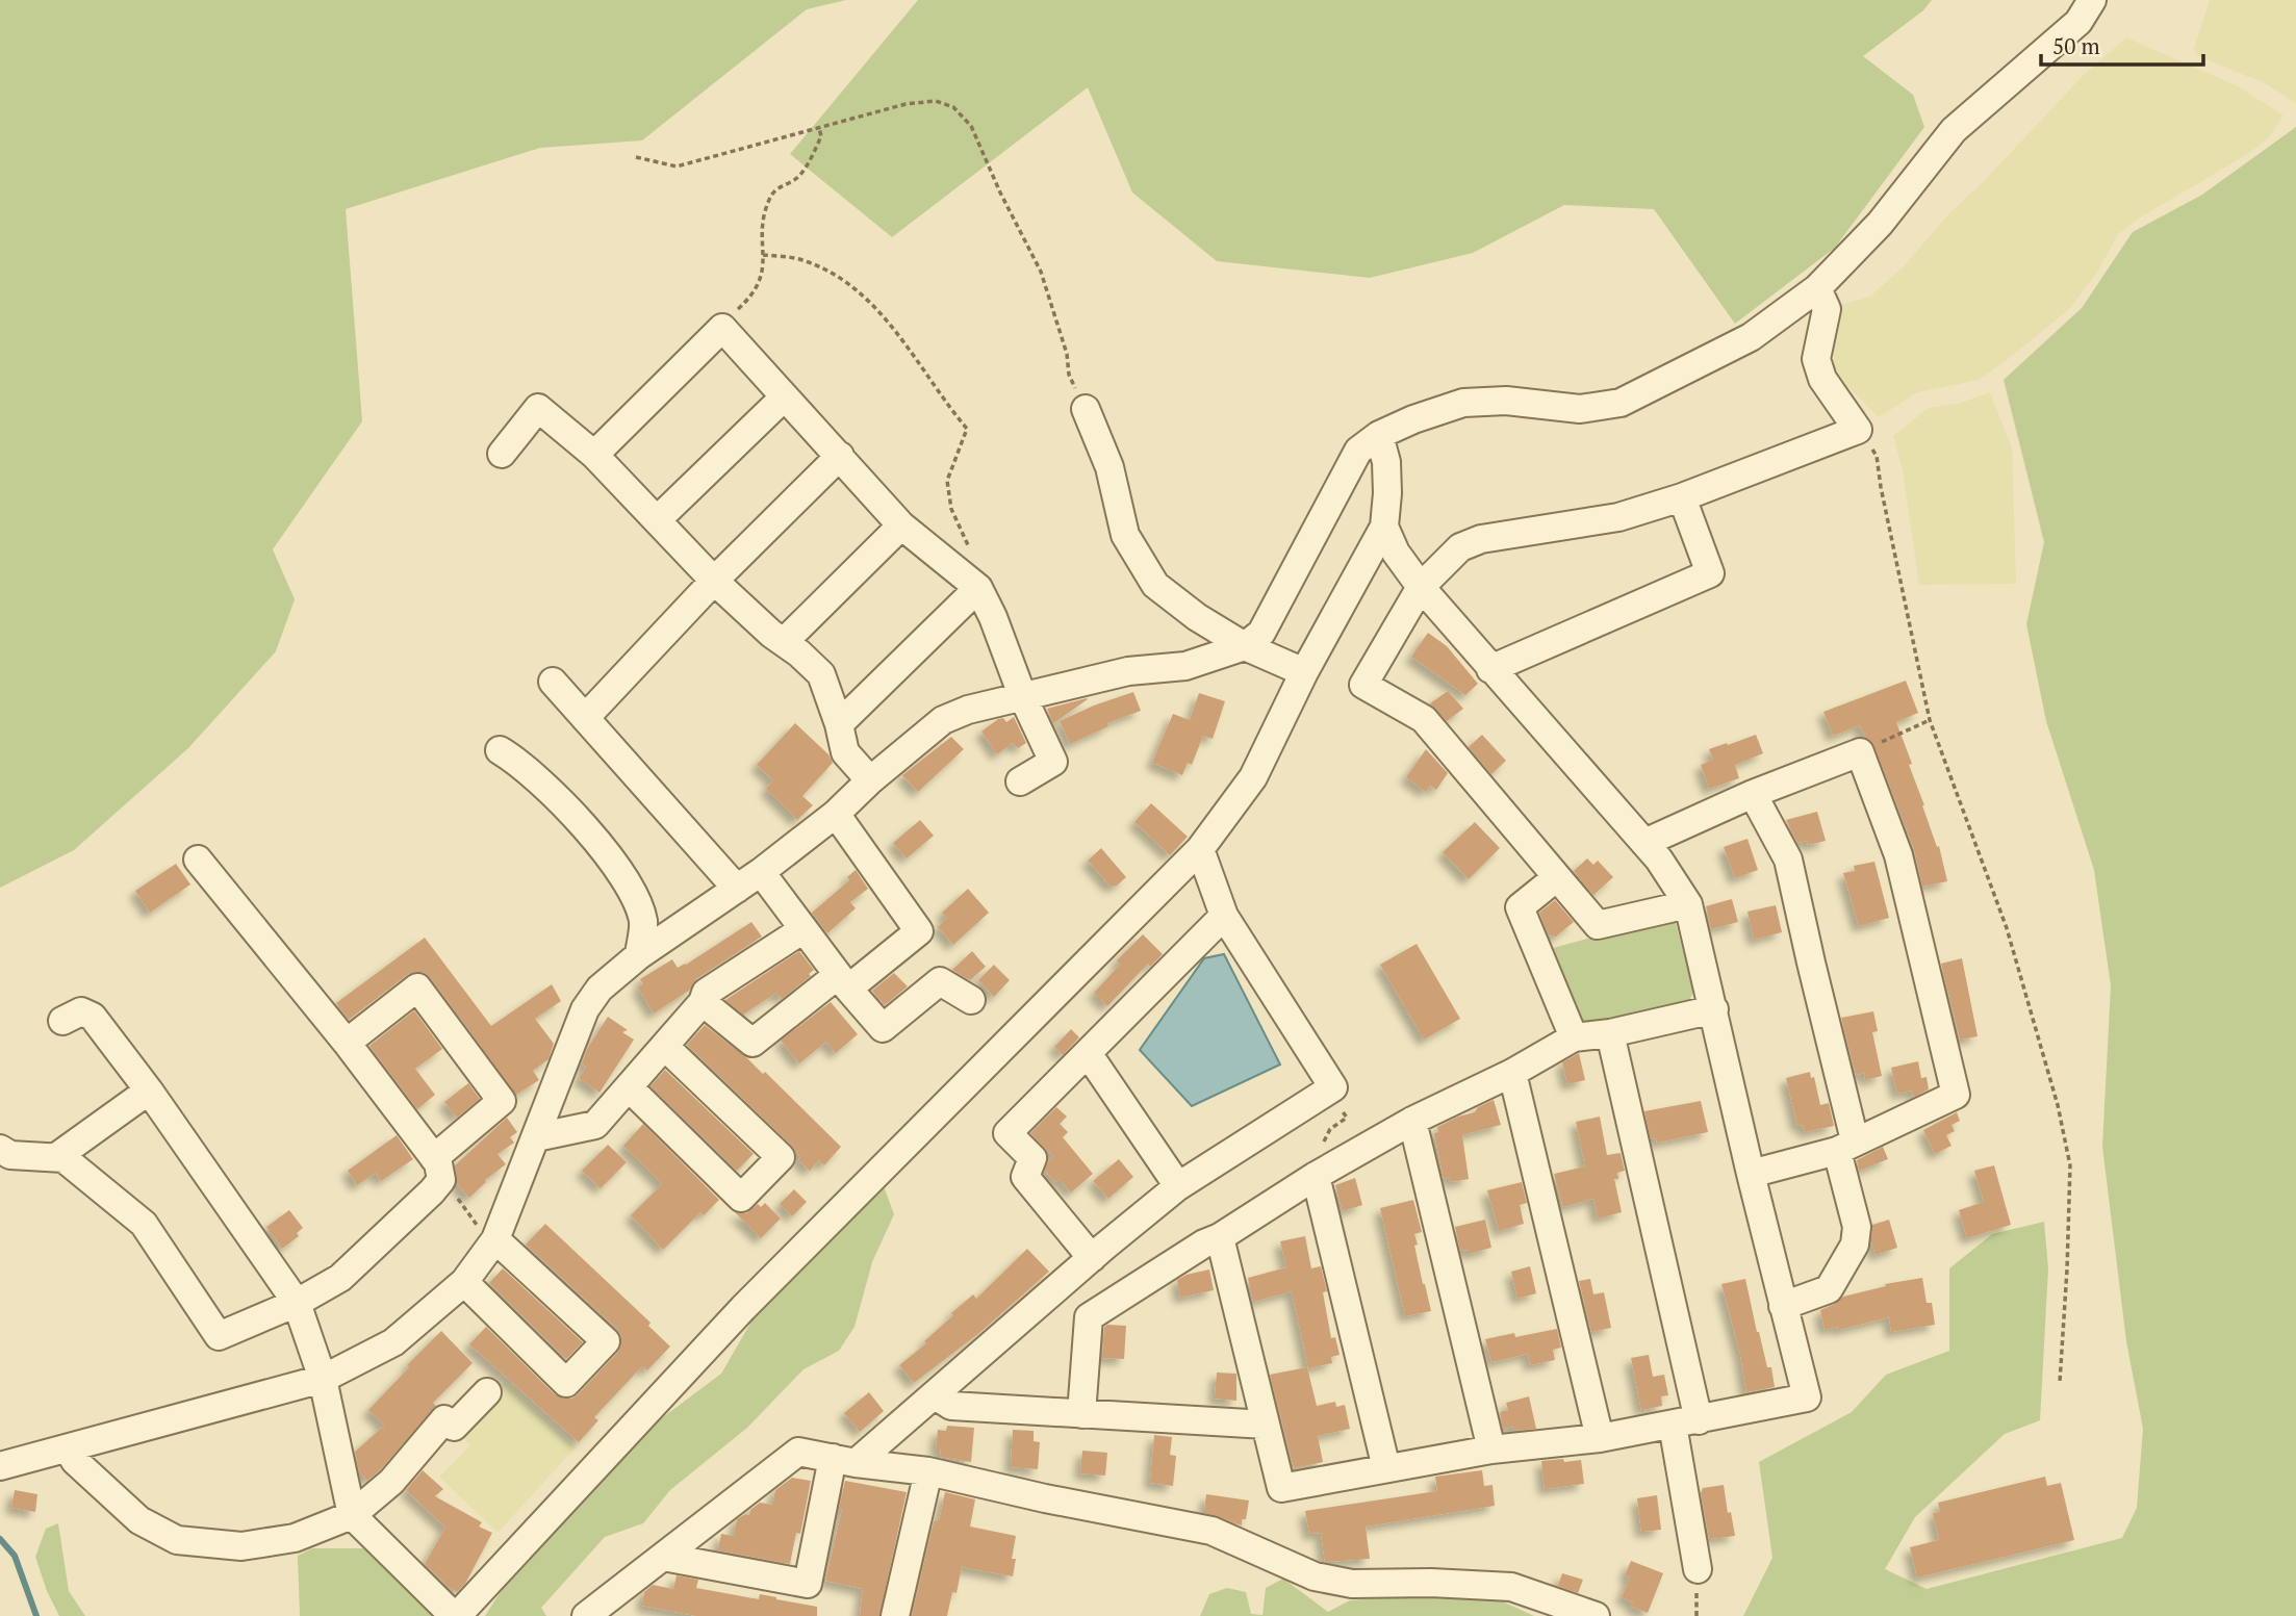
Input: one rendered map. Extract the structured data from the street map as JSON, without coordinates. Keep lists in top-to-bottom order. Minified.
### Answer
{"scale_bar":"50 m"}
